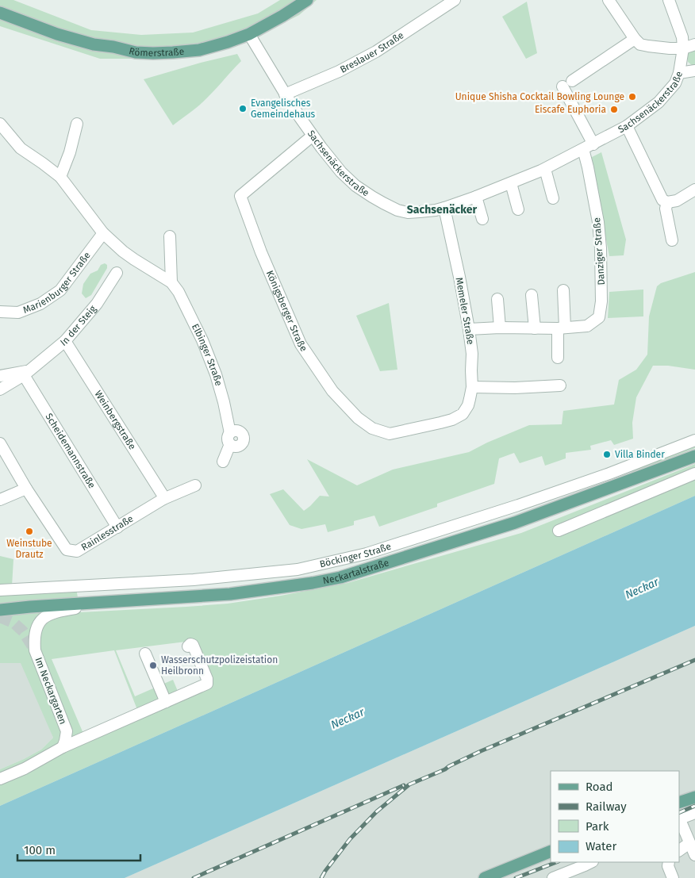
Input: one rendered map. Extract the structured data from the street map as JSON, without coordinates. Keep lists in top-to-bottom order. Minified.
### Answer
{"streets":{"main road":["Römerstraße","Neckartalstraße"],"street":["Breslauer Straße","Sachsenäckerstraße","Danziger Straße","Marienburger Straße","Königsberger Straße","Memeler Straße","In der Steig","Elbinger Straße","Weinbergstraße","Scheidemannstraße","Rainlesstraße","Böckinger Straße","Im Neckargarten"]},"crossings":[["Römerstraße","Sachsenäckerstraße"],["Breslauer Straße","Sachsenäckerstraße"],["Sachsenäckerstraße","Danziger Straße"],["Sachsenäckerstraße","Königsberger Straße"],["Sachsenäckerstraße","Memeler Straße"],["Danziger Straße","Memeler Straße"],["Marienburger Straße","Elbinger Straße"],["Königsberger Straße","Memeler Straße"],["In der Steig","Weinbergstraße"],["In der Steig","Scheidemannstraße"],["Weinbergstraße","Rainlesstraße"],["Scheidemannstraße","Rainlesstraße"],["Neckartalstraße","Im Neckargarten"]],"districts":["Sachsenäcker"],"water":["Neckar"],"places":["Unique Shisha Cocktail Bowling Lounge","Evangelisches Gemeindehaus","Eiscafe Euphoria","Villa Binder","Weinstube Drautz","Wasserschutzpolizeistation Heilbronn"],"legend":["Road","Railway","Park","Water"],"scale_bar":"100 m"}
